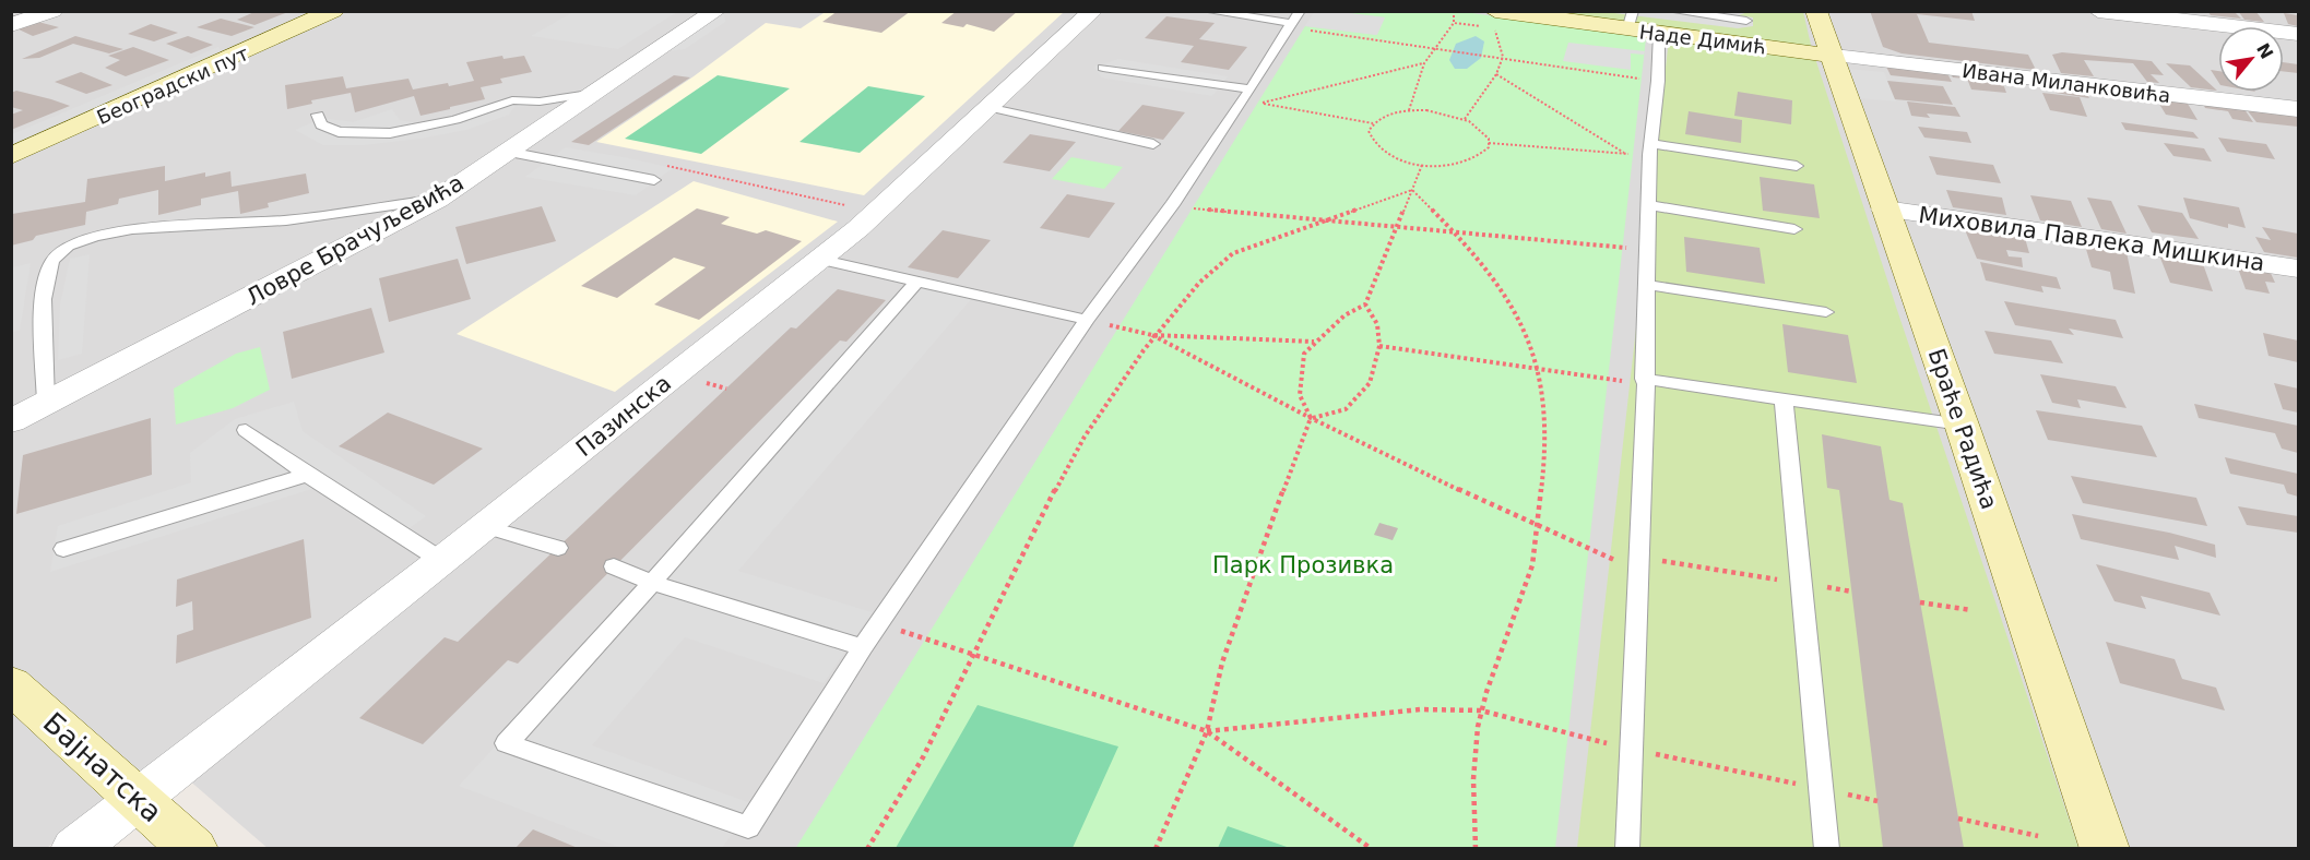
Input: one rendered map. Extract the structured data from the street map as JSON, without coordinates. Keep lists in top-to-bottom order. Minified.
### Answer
{"streets":{"street":["Наде Димић","Ивана Миланковића","Београдски пут","Миховила Павлека Мишкина","Ловре Брачуљевића","Пазинска","Браће Радића","Бајнатска"]},"crossings":[["Наде Димић","Ивана Миланковића"],["Наде Димић","Браће Радића"],["Ивана Миланковића","Браће Радића"],["Миховила Павлека Мишкина","Браће Радића"],["Пазинска","Бајнатска"]],"parks":["Парк Прозивка"],"north":"top right"}
